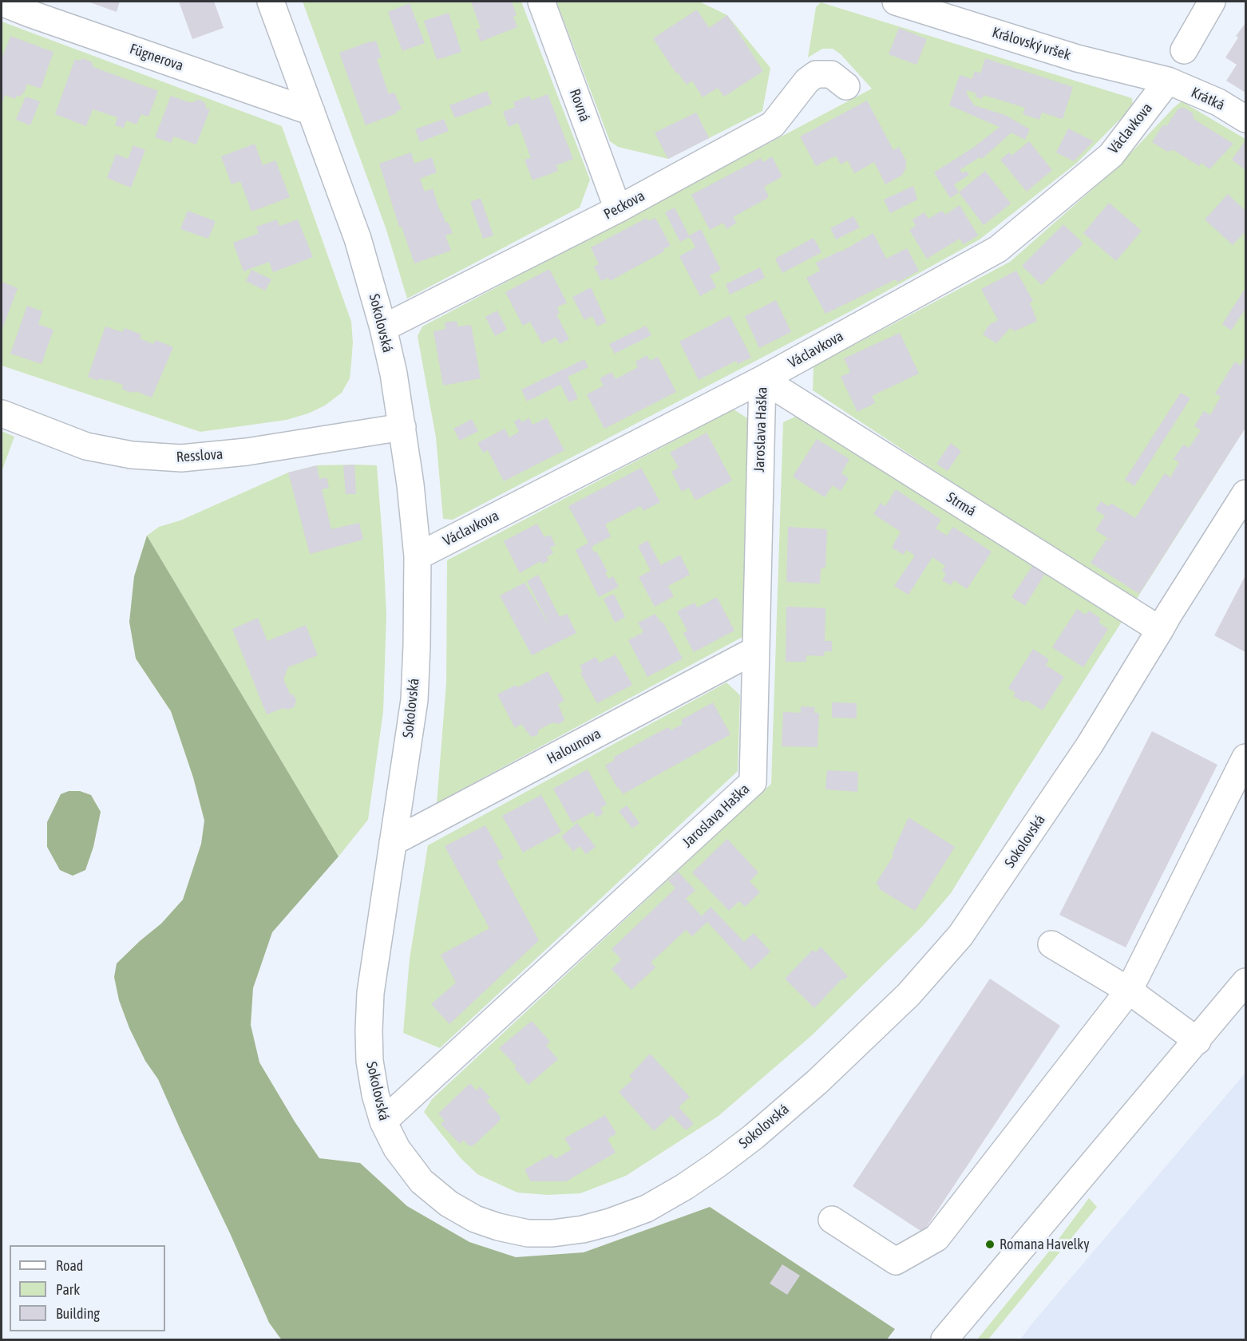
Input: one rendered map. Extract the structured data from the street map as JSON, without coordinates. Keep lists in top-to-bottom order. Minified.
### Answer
{"streets":{"street":["Královský vršek","Fügnerova","Krátká","Rovná","Václavkova","Peckova","Sokolovská","Jaroslava Haška","Resslova","Strmá","Halounova"]},"crossings":[["Královský vršek","Krátká"],["Královský vršek","Václavkova"],["Fügnerova","Sokolovská"],["Krátká","Václavkova"],["Rovná","Peckova"],["Václavkova","Sokolovská"],["Václavkova","Jaroslava Haška"],["Václavkova","Strmá"],["Peckova","Sokolovská"],["Sokolovská","Jaroslava Haška"],["Sokolovská","Resslova"],["Sokolovská","Strmá"],["Sokolovská","Halounova"],["Jaroslava Haška","Strmá"],["Jaroslava Haška","Halounova"]],"places":["Romana Havelky"],"legend":["Road","Park","Building"]}
